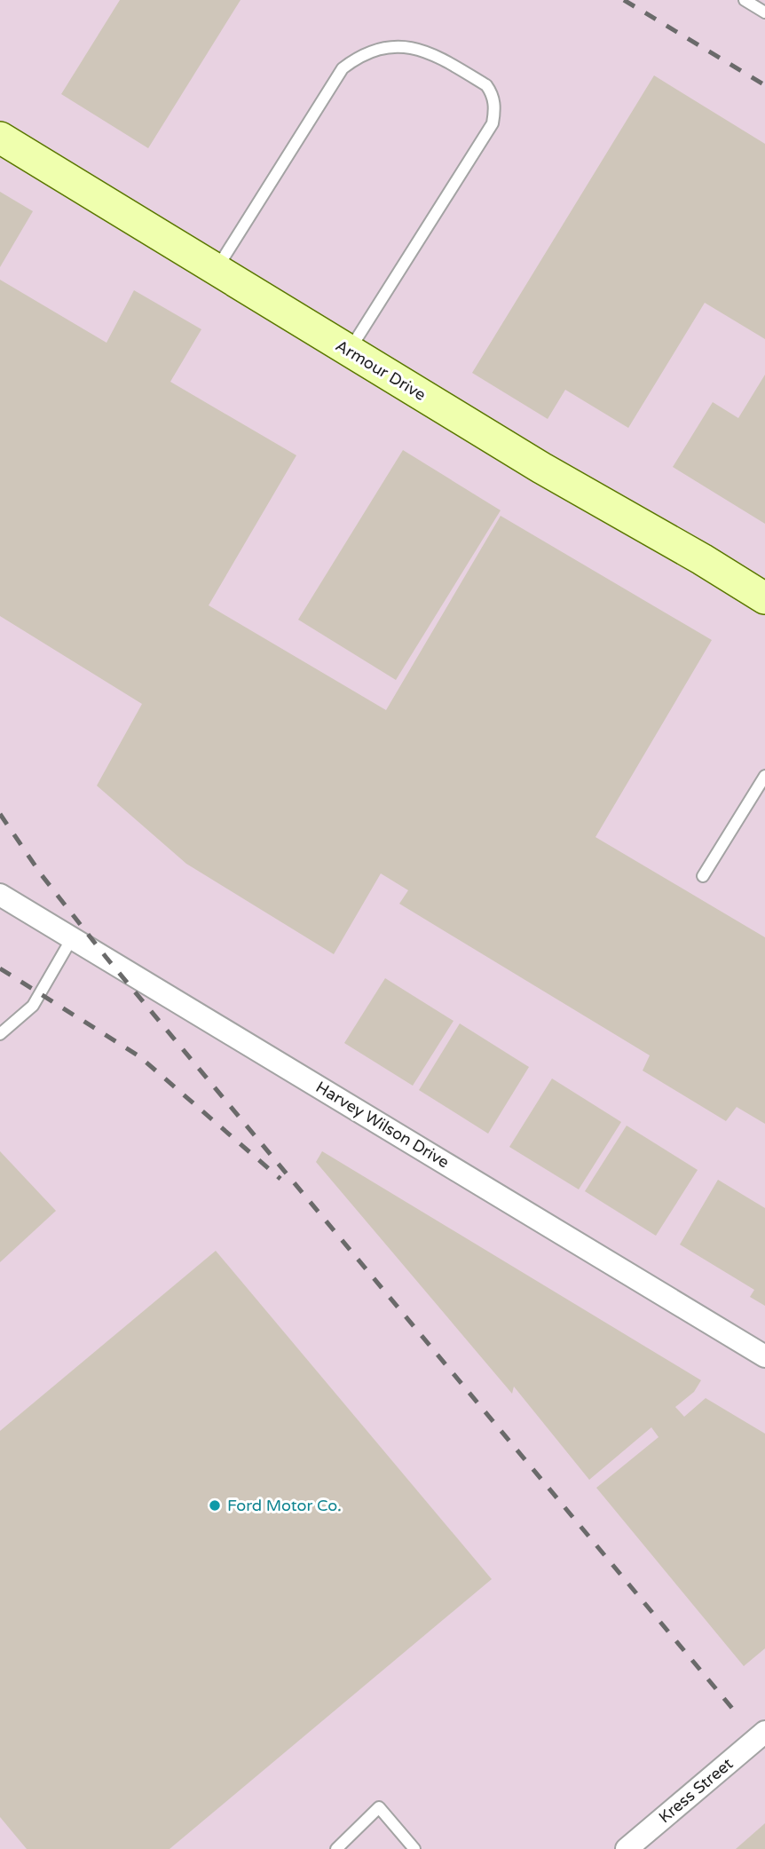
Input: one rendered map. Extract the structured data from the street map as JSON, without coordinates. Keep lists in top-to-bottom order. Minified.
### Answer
{"streets":{"street":["Armour Drive","Harvey Wilson Drive","Kress Street"]},"places":["Ford Motor Co."]}
